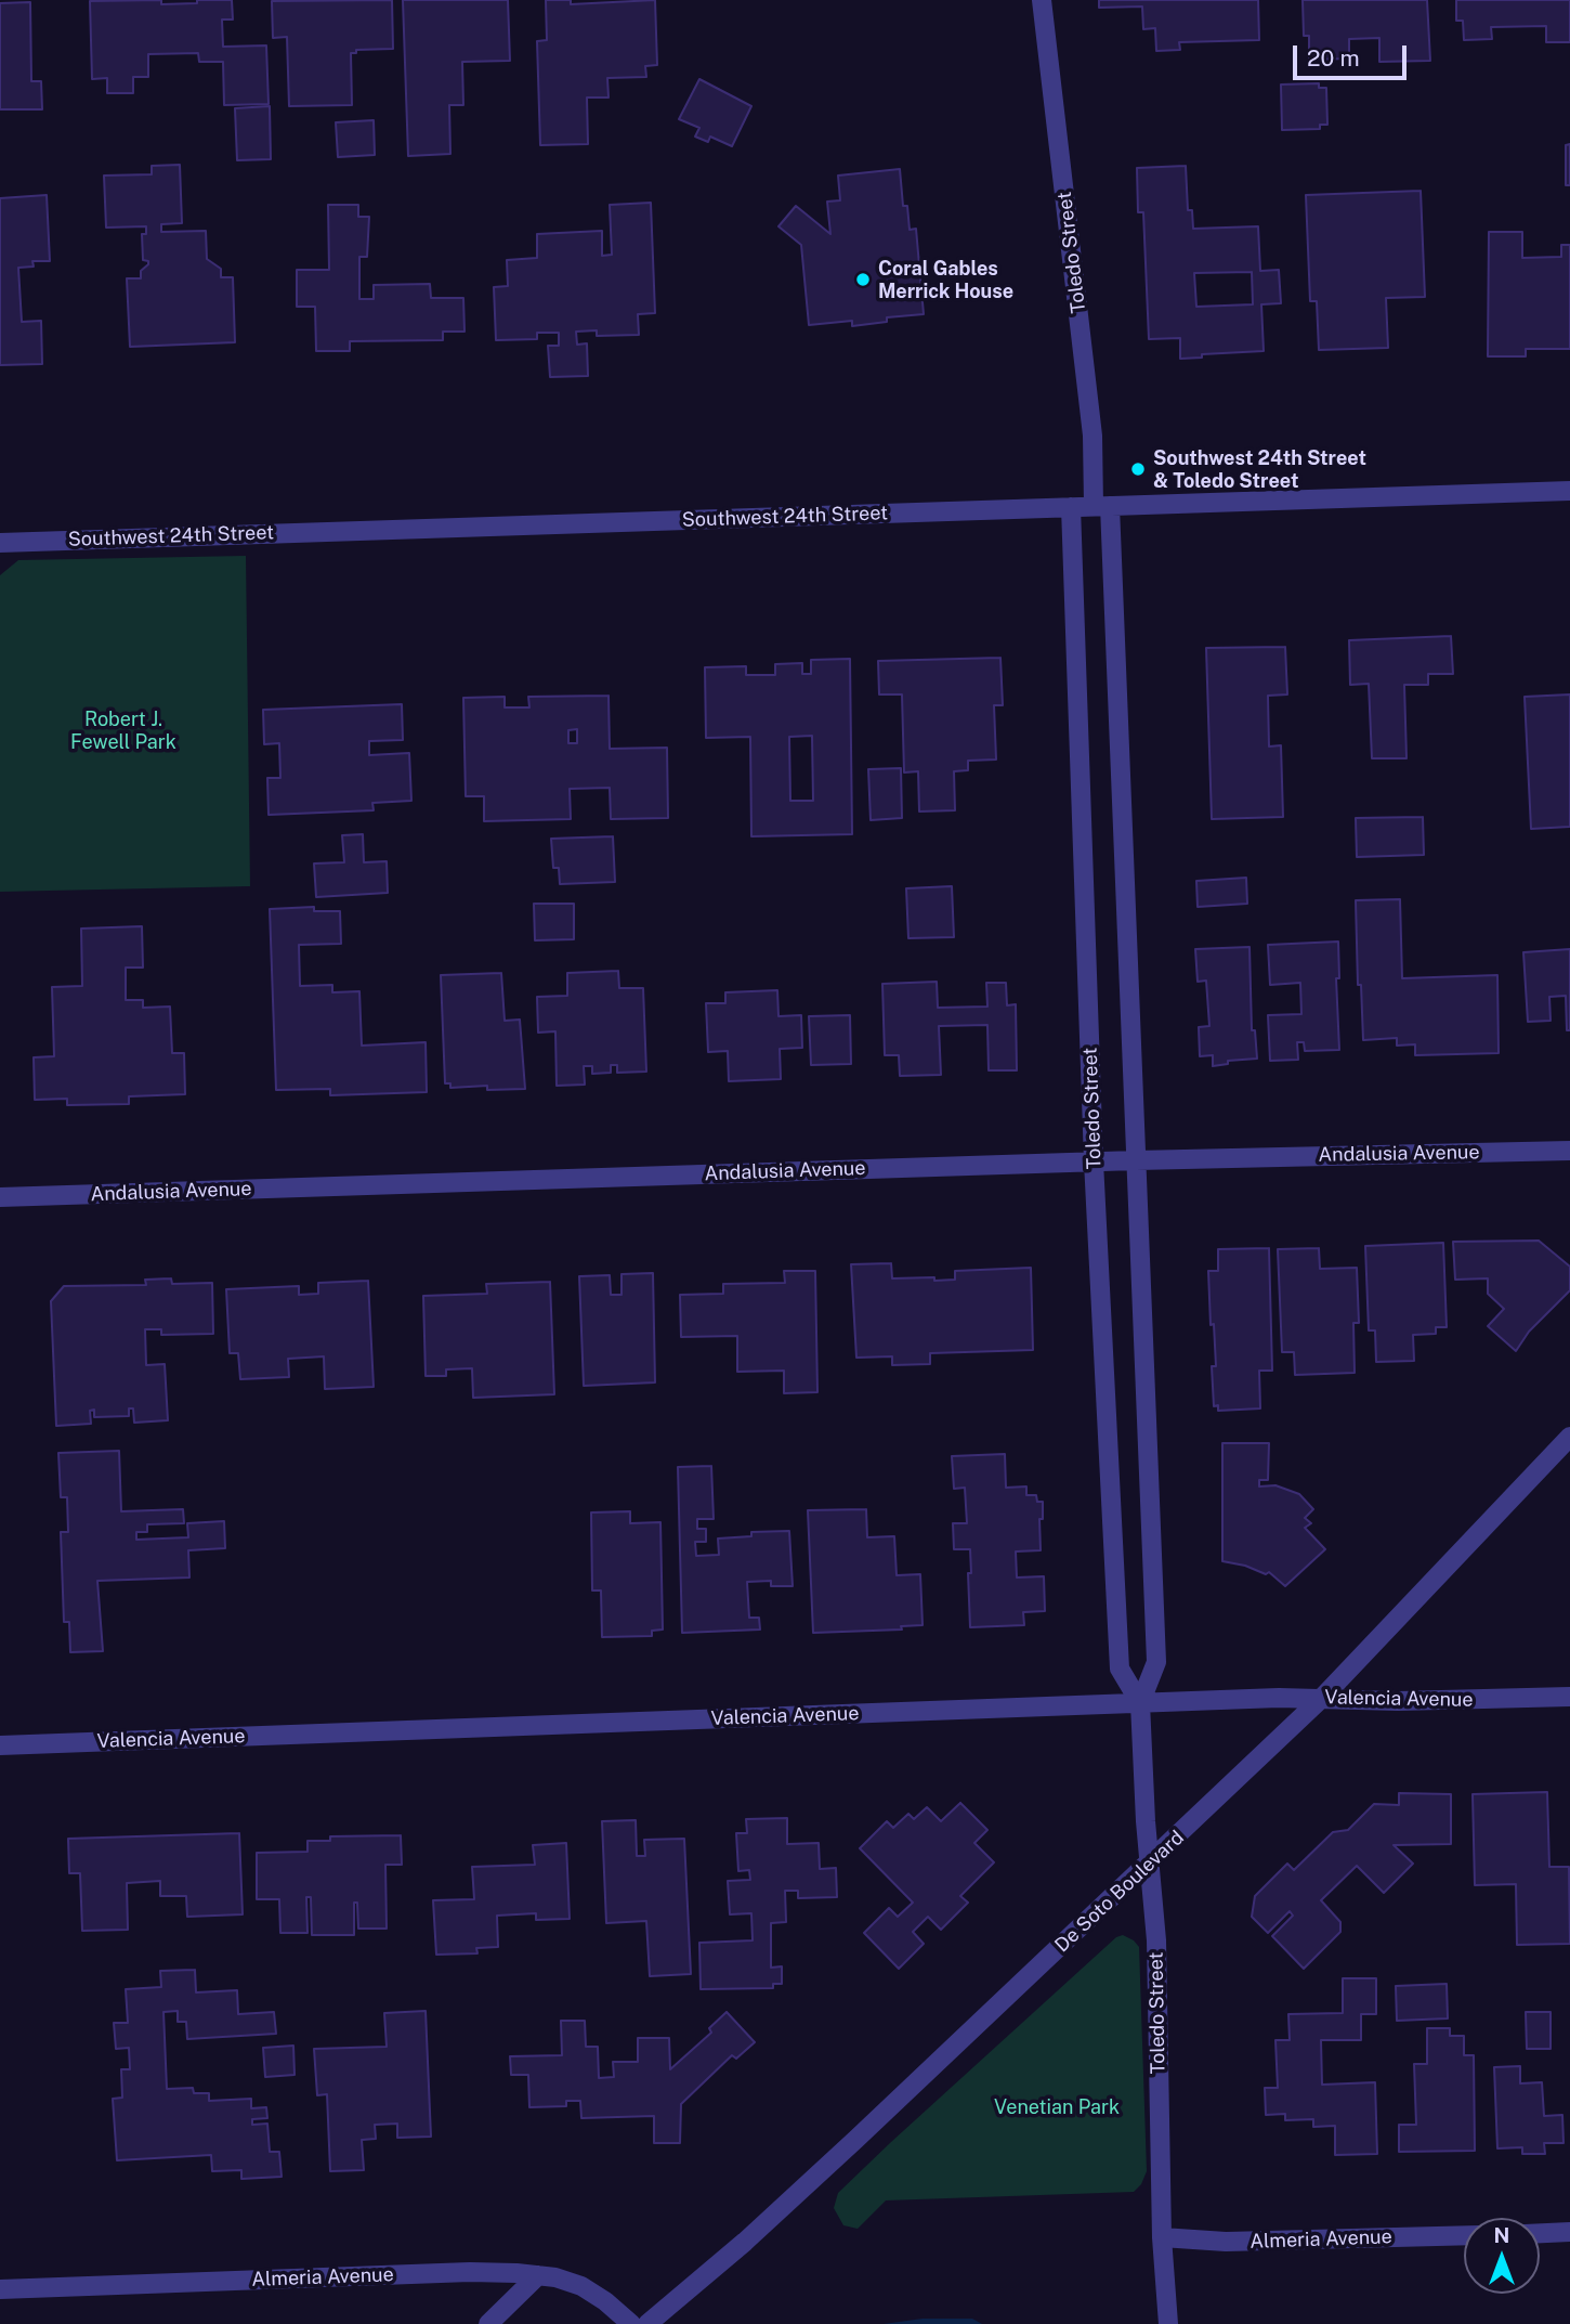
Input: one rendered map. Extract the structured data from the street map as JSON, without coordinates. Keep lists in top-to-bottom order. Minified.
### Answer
{"streets":{"street":["Toledo Street","Southwest 24th Street","Andalusia Avenue","Valencia Avenue","De Soto Boulevard","Almeria Avenue"]},"crossings":[["Toledo Street","Southwest 24th Street"],["Toledo Street","Andalusia Avenue"],["Toledo Street","Valencia Avenue"],["Toledo Street","De Soto Boulevard"],["Toledo Street","Almeria Avenue"],["Valencia Avenue","De Soto Boulevard"]],"parks":["Robert J. Fewell Park","Venetian Park"],"places":["Coral Gables Merrick House","Southwest 24th Street & Toledo Street"],"scale_bar":"20 m","north":"top"}
